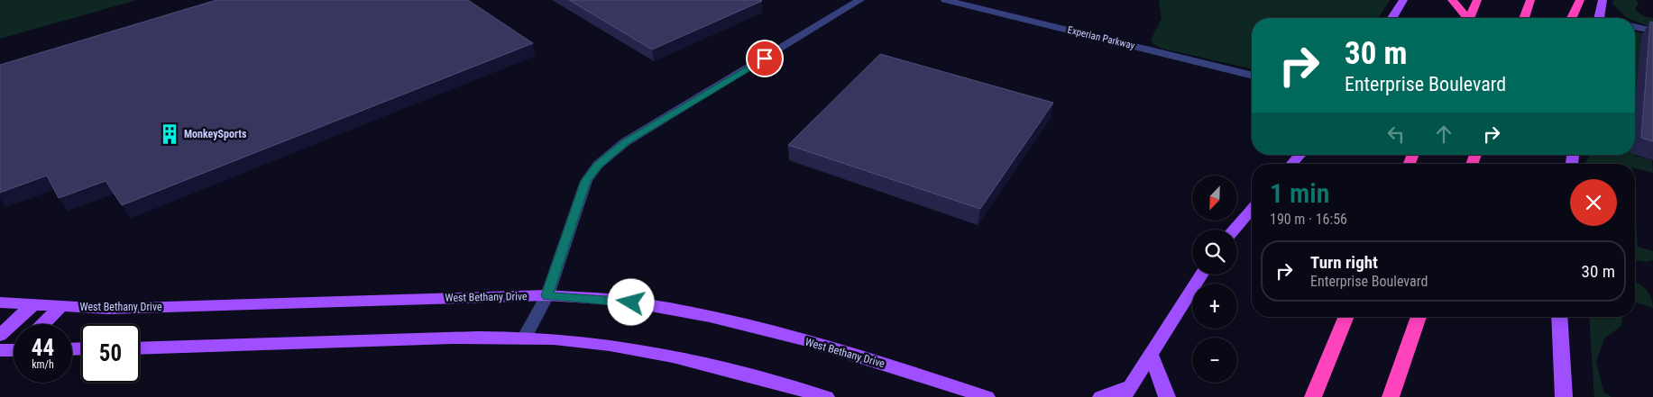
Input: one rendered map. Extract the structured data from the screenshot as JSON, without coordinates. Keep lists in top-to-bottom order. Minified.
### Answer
{"streets":{"main road":["West Bethany Drive"],"street":["Experian Parkway"]},"places":{"building":["MonkeySports"]},"north":"bottom left","page":{"turn":["30 m","Enterprise Boulevard"],"heading":["1 min","190 m · 16:56"],"map_buttons":["+","−"],"list":[{"name":"Turn right","note":"Enterprise Boulevard","value":"30 m"}],"speed":"44 km/h","limit":"50"}}
